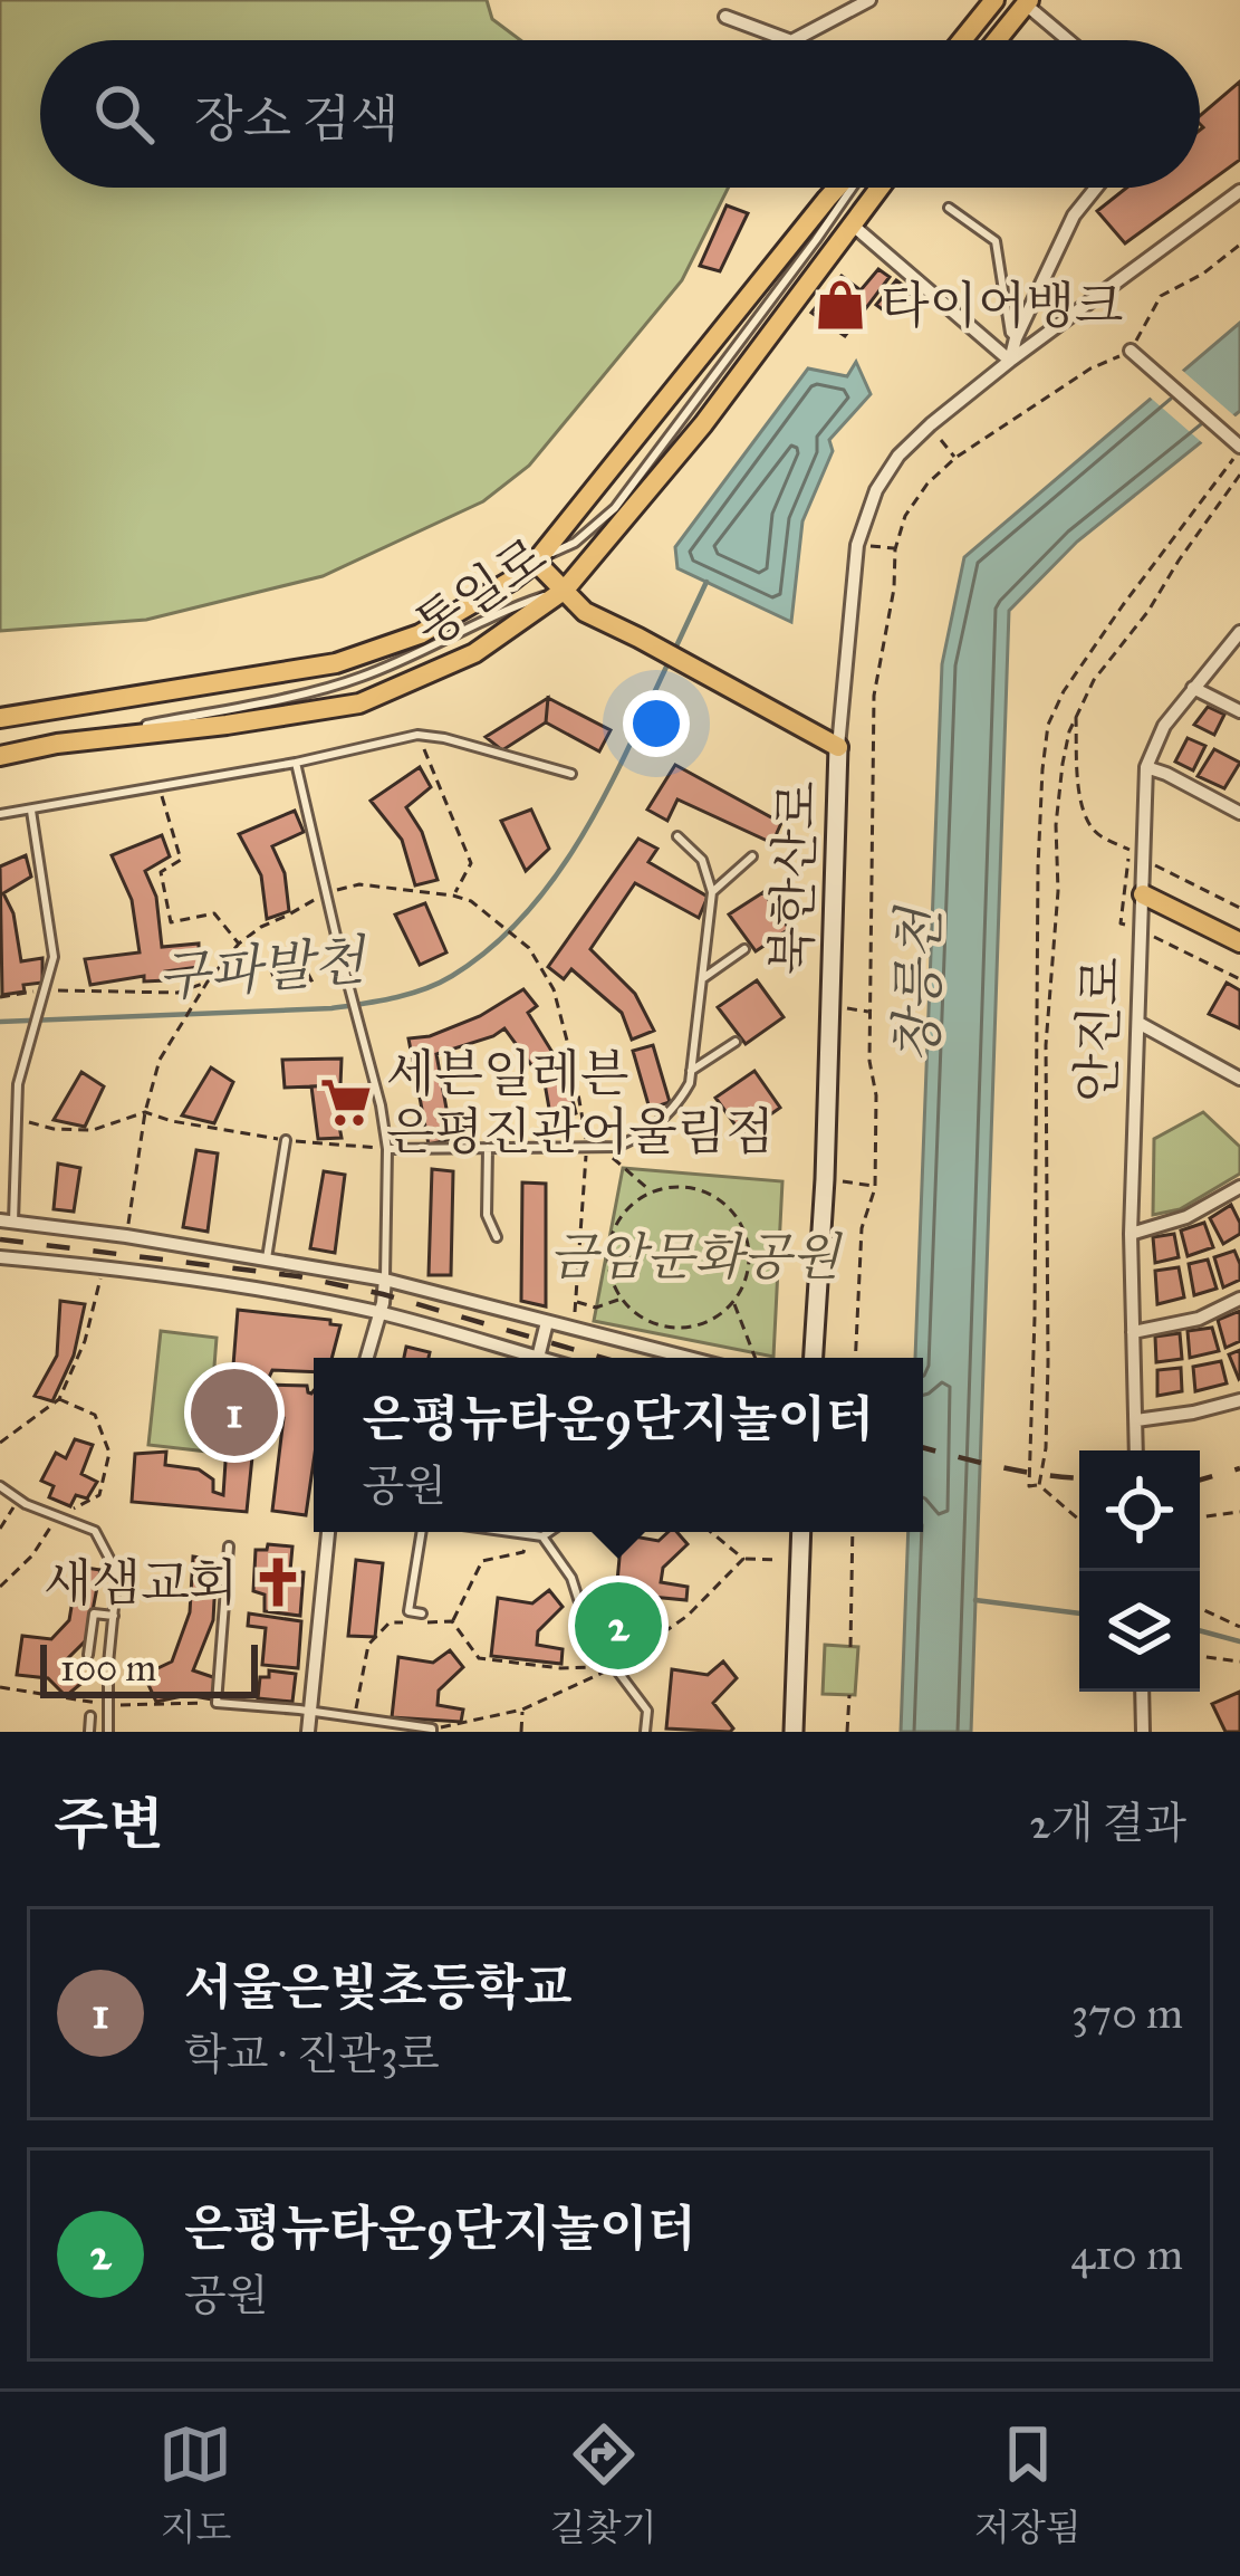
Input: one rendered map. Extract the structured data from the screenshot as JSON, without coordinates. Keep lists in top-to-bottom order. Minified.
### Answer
{"streets":{"main road":["통일로","북한산로"],"street":["안진로"]},"crossings":[["통일로","북한산로"]],"water":["구파발천","창릉천"],"parks":["금암문화공원"],"places":{"shop":["타이어뱅크"],"supermarket":["세븐일레븐 은평진관어울림점"],"church":["새샘교회"]},"scale_bar":"100 m","page":{"search":"장소 검색","popup":["은평뉴타운9단지놀이터","공원"],"pins":["1","2"],"scale":"100 m","heading":["주변","2개 결과"],"list":[{"mark":"1","name":"서울은빛초등학교","note":"학교 · 진관3로","value":"370 m"},{"mark":"2","name":"은평뉴타운9단지놀이터","note":"공원","value":"410 m"}],"nav":["지도","길찾기","저장됨"]}}
